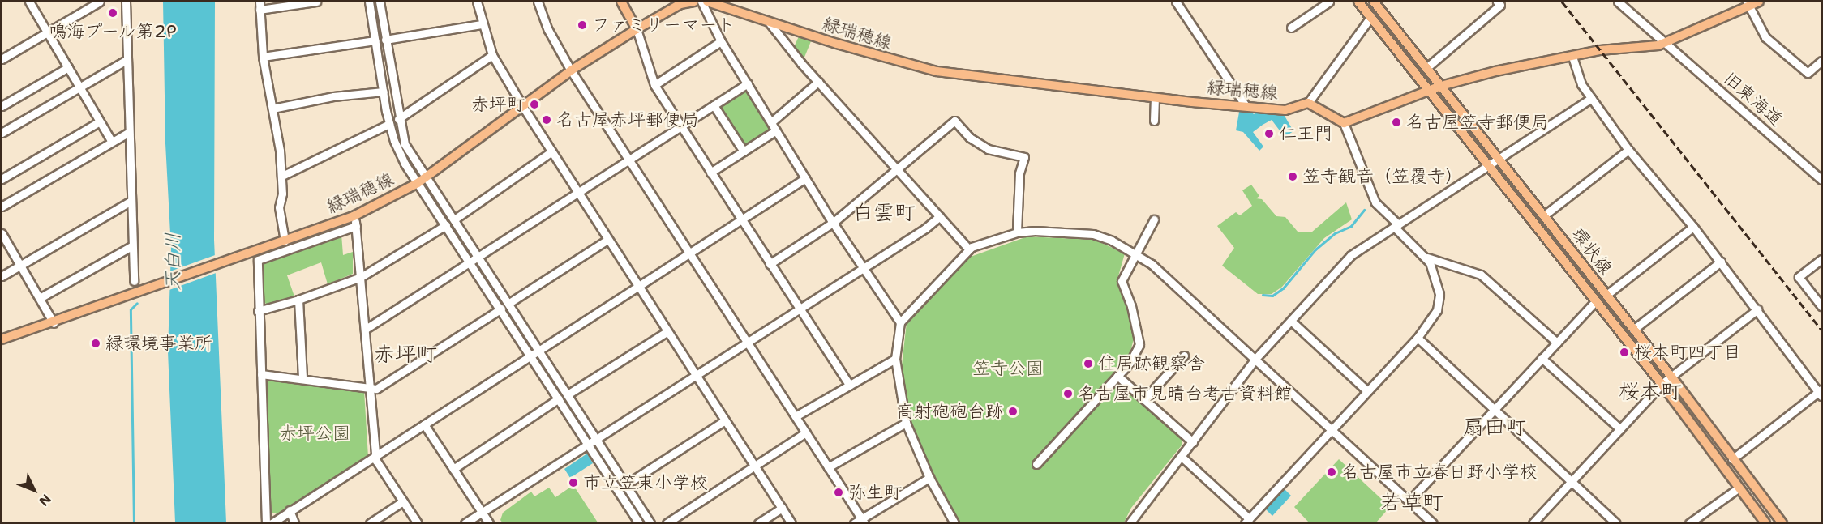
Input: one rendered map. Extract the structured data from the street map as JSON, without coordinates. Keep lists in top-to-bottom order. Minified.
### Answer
{"streets":{"main road":["緑瑞穂線","環状線"],"street":["旧東海道"]},"districts":["白雲町","赤坪町","桜本町","扇田町","若草町"],"water":["天白川"],"parks":["笠寺公園","赤坪公園"],"places":["鳴海プール第2P","ファミリーマート","赤坪町","名古屋赤坪郵便局","名古屋笠寺郵便局","仁王門","笠寺観音（笠覆寺）","緑環境事業所","桜本町四丁目","住居跡観察舎","名古屋市見晴台考古資料館","高射砲砲台跡","名古屋市立春日野小学校","市立笠東小学校","弥生町"],"north":"bottom right"}
